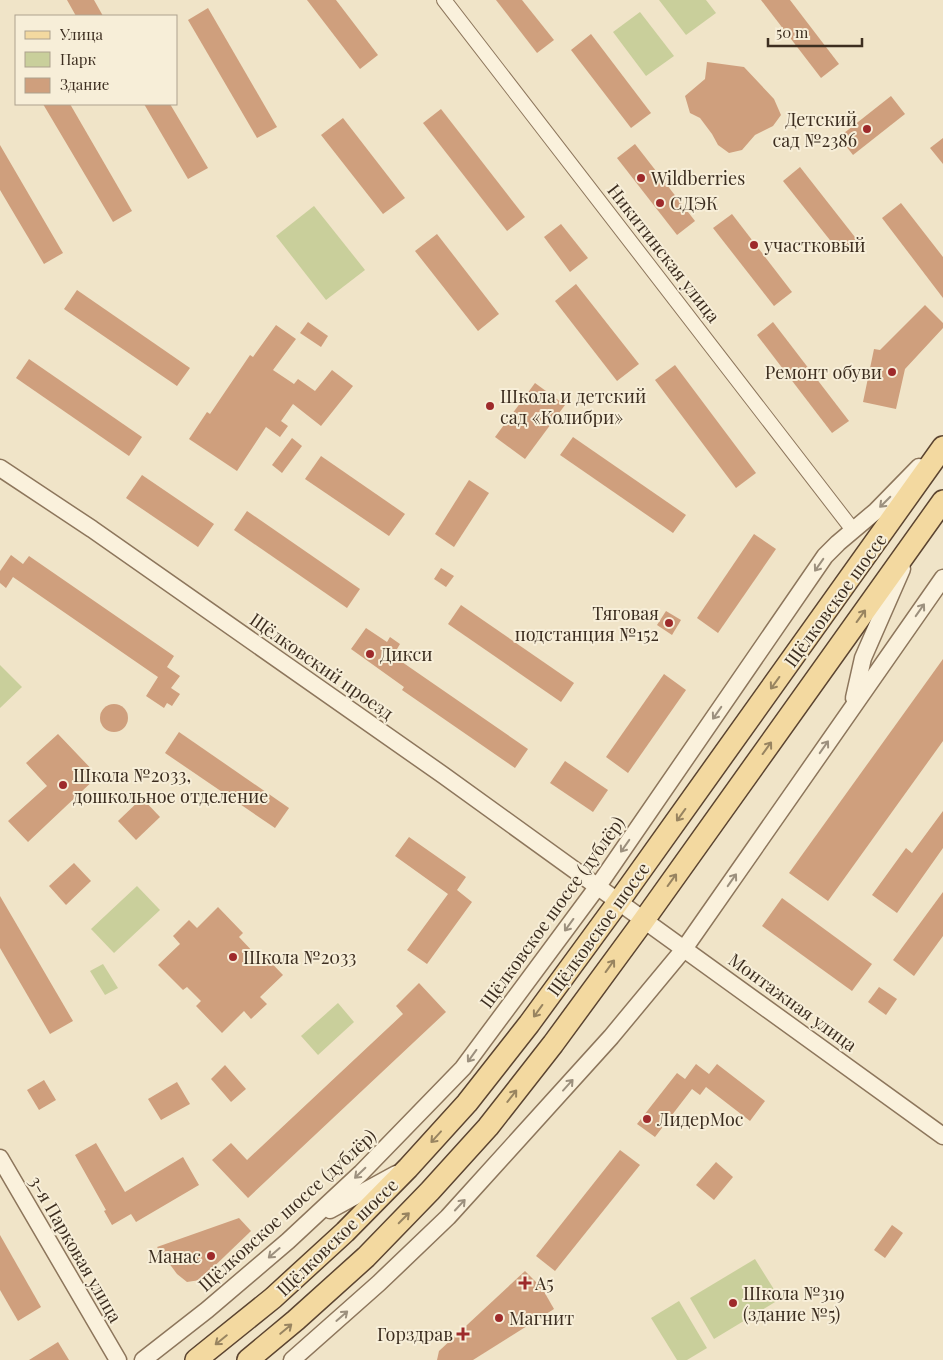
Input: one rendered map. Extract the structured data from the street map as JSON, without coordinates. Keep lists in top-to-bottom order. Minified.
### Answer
{"streets":{"main road":["Щёлковское шоссе"],"street":["Никитинская улица","Щёлковский проезд","Щёлковское шоссе (дублёр)","Монтажная улица","3-я Парковая улица"]},"crossings":[["Никитинская улица","Щёлковское шоссе (дублёр)"],["Щёлковское шоссе","Щёлковский проезд"],["Щёлковское шоссе","Монтажная улица"],["Щёлковский проезд","Щёлковское шоссе (дублёр)"],["Щёлковский проезд","Монтажная улица"]],"places":{"other":["Детский сад №2386","Wildberries","СДЭК","участковый","Ремонт обуви","Школа и детский сад «Колибри»","Тяговая подстанция №152","Дикси","Школа №2033, дошкольное отделение","Школа №2033","ЛидерМос","Манас","Школа №319 (здание №5)","Магнит"],"health":["А5","Горздрав"]},"legend":["Улица","Парк","Здание"],"scale_bar":"50 m"}
